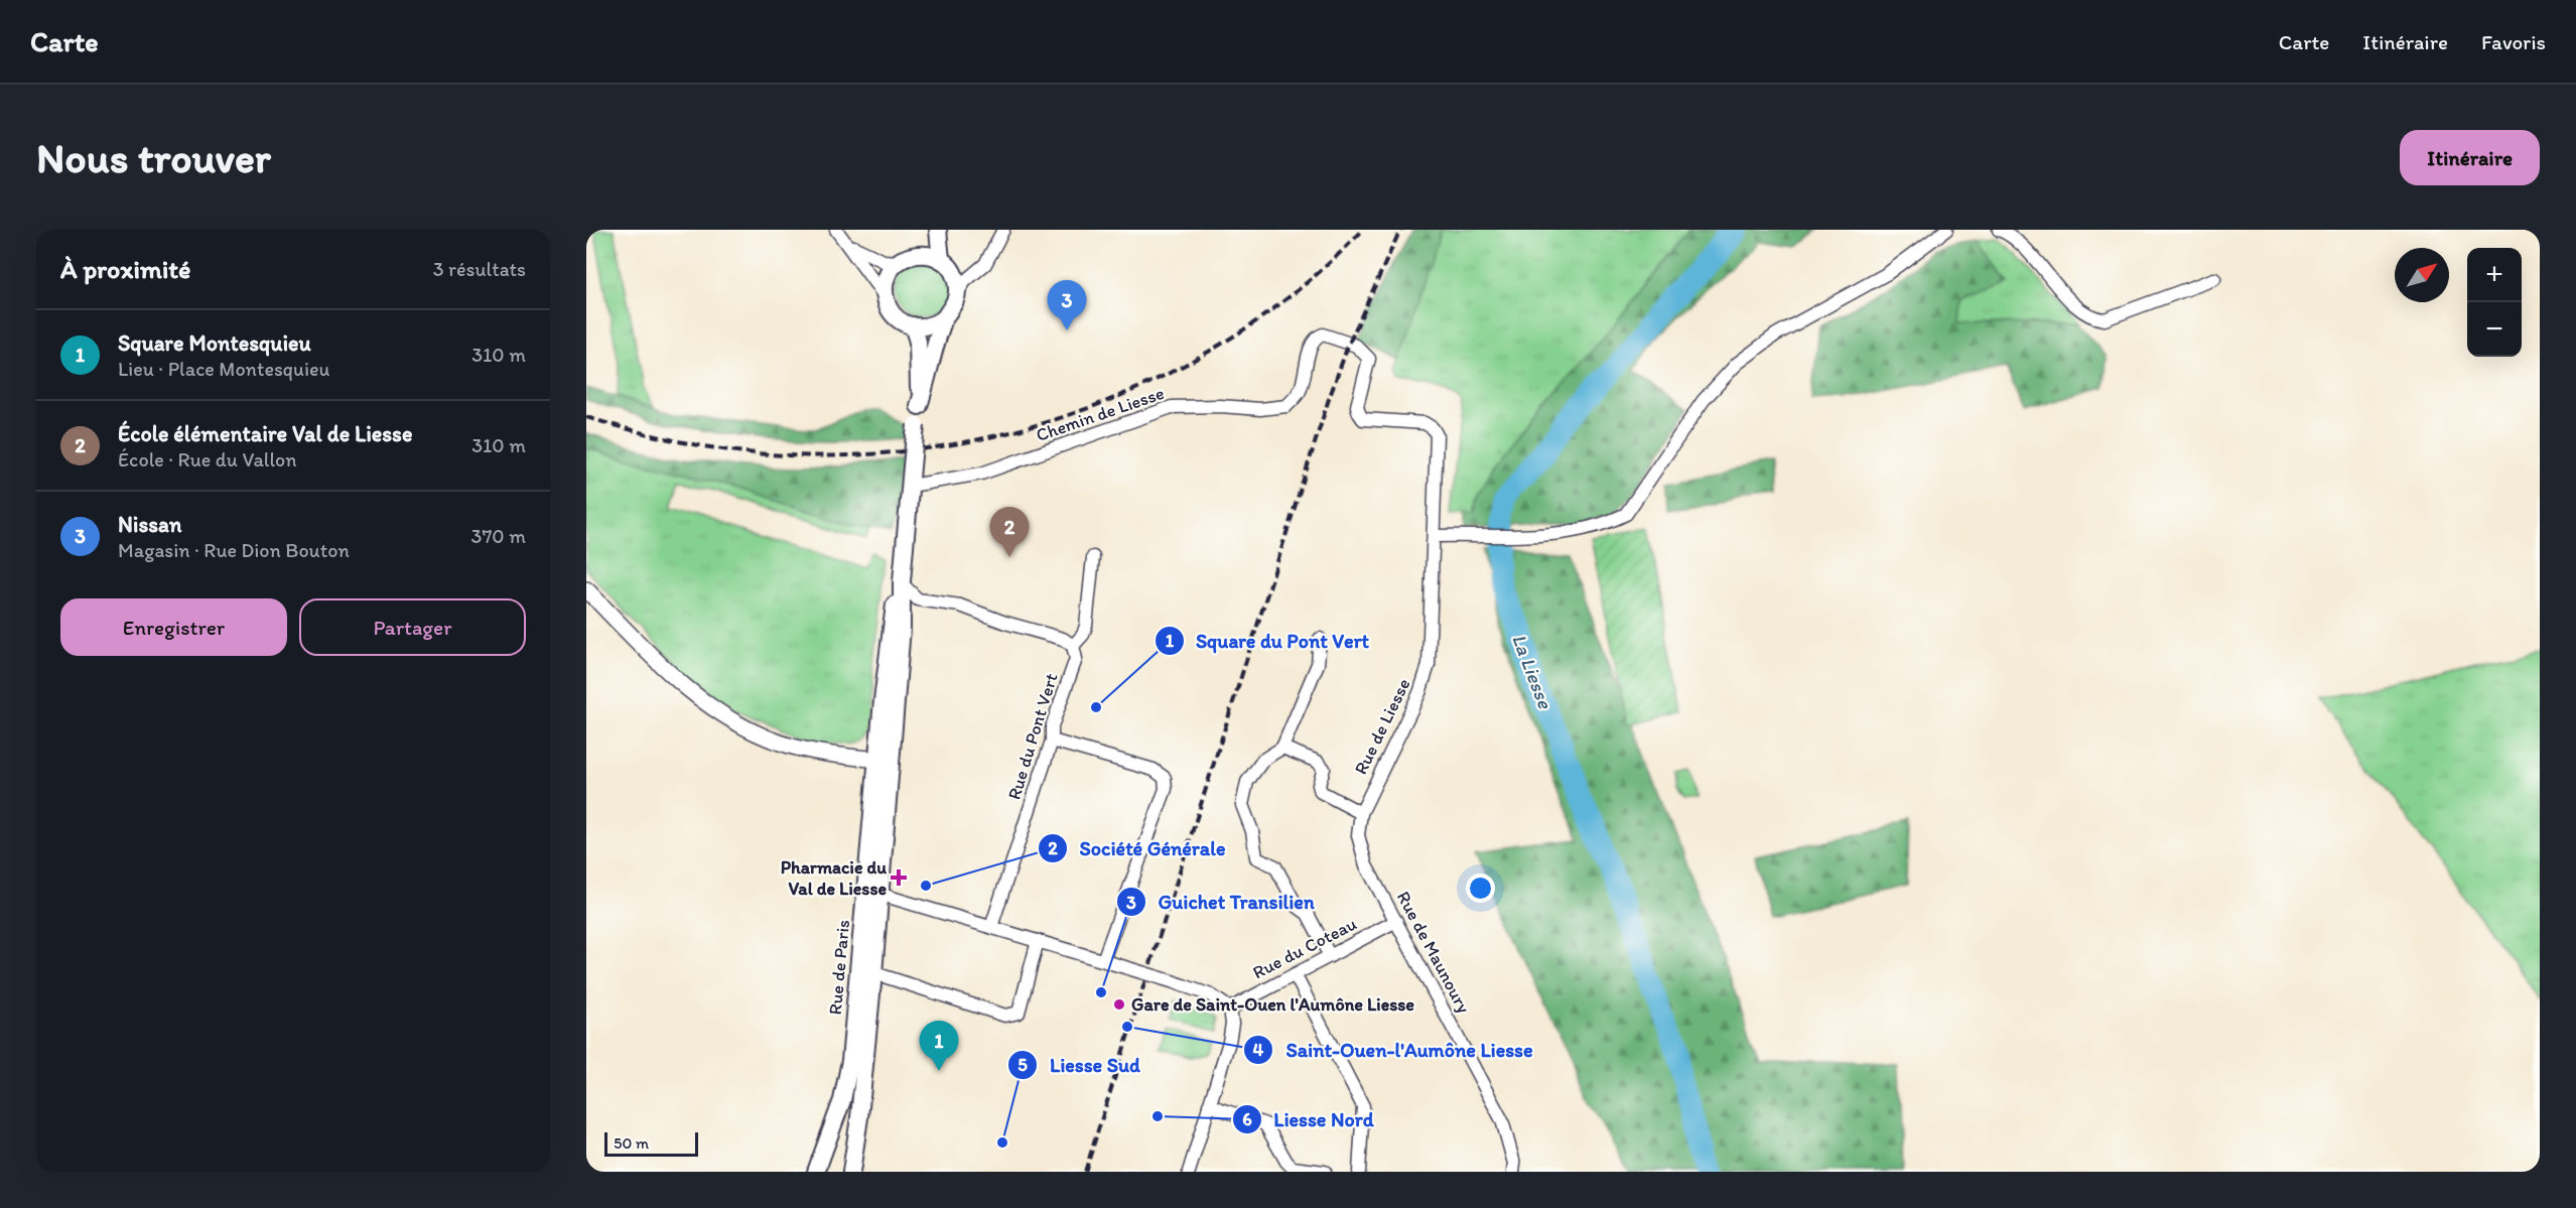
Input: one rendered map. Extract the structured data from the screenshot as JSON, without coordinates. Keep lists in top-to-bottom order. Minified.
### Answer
{"streets":{"main road":["Rue de Paris"],"street":["Chemin de Liesse","Rue de Liesse","Rue du Pont Vert","Rue du Coteau","Rue de Maunoury"]},"crossings":[["Chemin de Liesse","Rue de Liesse"],["Chemin de Liesse","Rue de Paris"],["Rue de Liesse","Rue de Maunoury"],["Rue du Coteau","Rue de Maunoury"]],"water":["La Liesse"],"places":{"other":["Square du Pont Vert","Société Générale","Guichet Transilien","Gare de Saint-Ouen l'Aumône Liesse","Saint-Ouen-l'Aumône Liesse","Liesse Nord","Liesse Sud"],"health":["Pharmacie du Val de Liesse"]},"scale_bar":"50 m","north":"top right","page":{"header":"Carte","nav":["Carte","Itinéraire","Favoris"],"buttons":["Itinéraire",["Enregistrer","Partager"]],"title":"Nous trouver","heading":["À proximité","3 résultats"],"map_buttons":["+","−"],"pins":["3","2","1"],"list":[{"mark":"1","name":"Square Montesquieu","note":"Lieu · Place Montesquieu","value":"310 m"},{"mark":"2","name":"École élémentaire Val de Liesse","note":"École · Rue du Vallon","value":"310 m"},{"mark":"3","name":"Nissan","note":"Magasin · Rue Dion Bouton","value":"370 m"}],"scale":"50 m"}}
